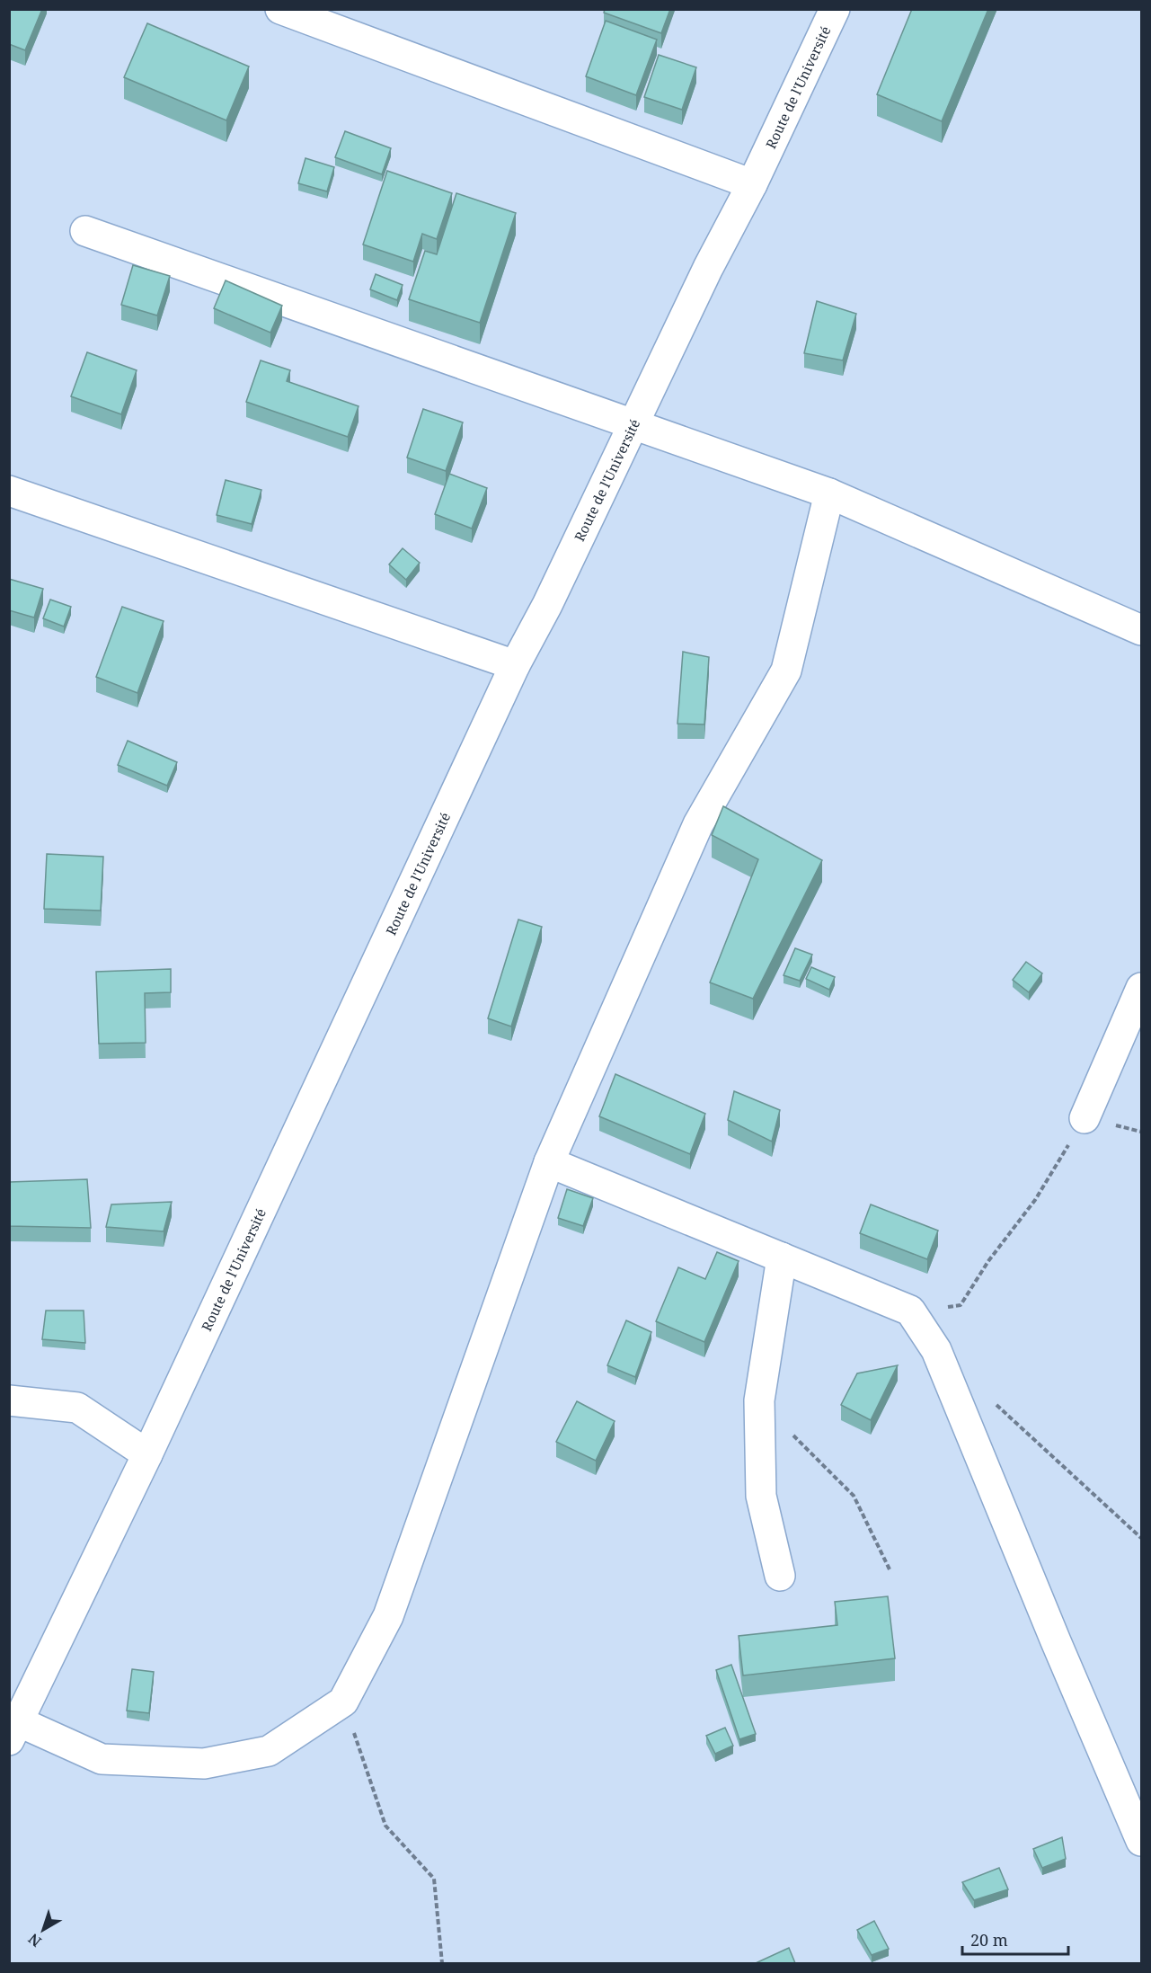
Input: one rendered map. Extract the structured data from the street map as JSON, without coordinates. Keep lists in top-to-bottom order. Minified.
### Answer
{"streets":{"street":["Route de l'Université"]},"scale_bar":"20 m","north":"bottom left"}
